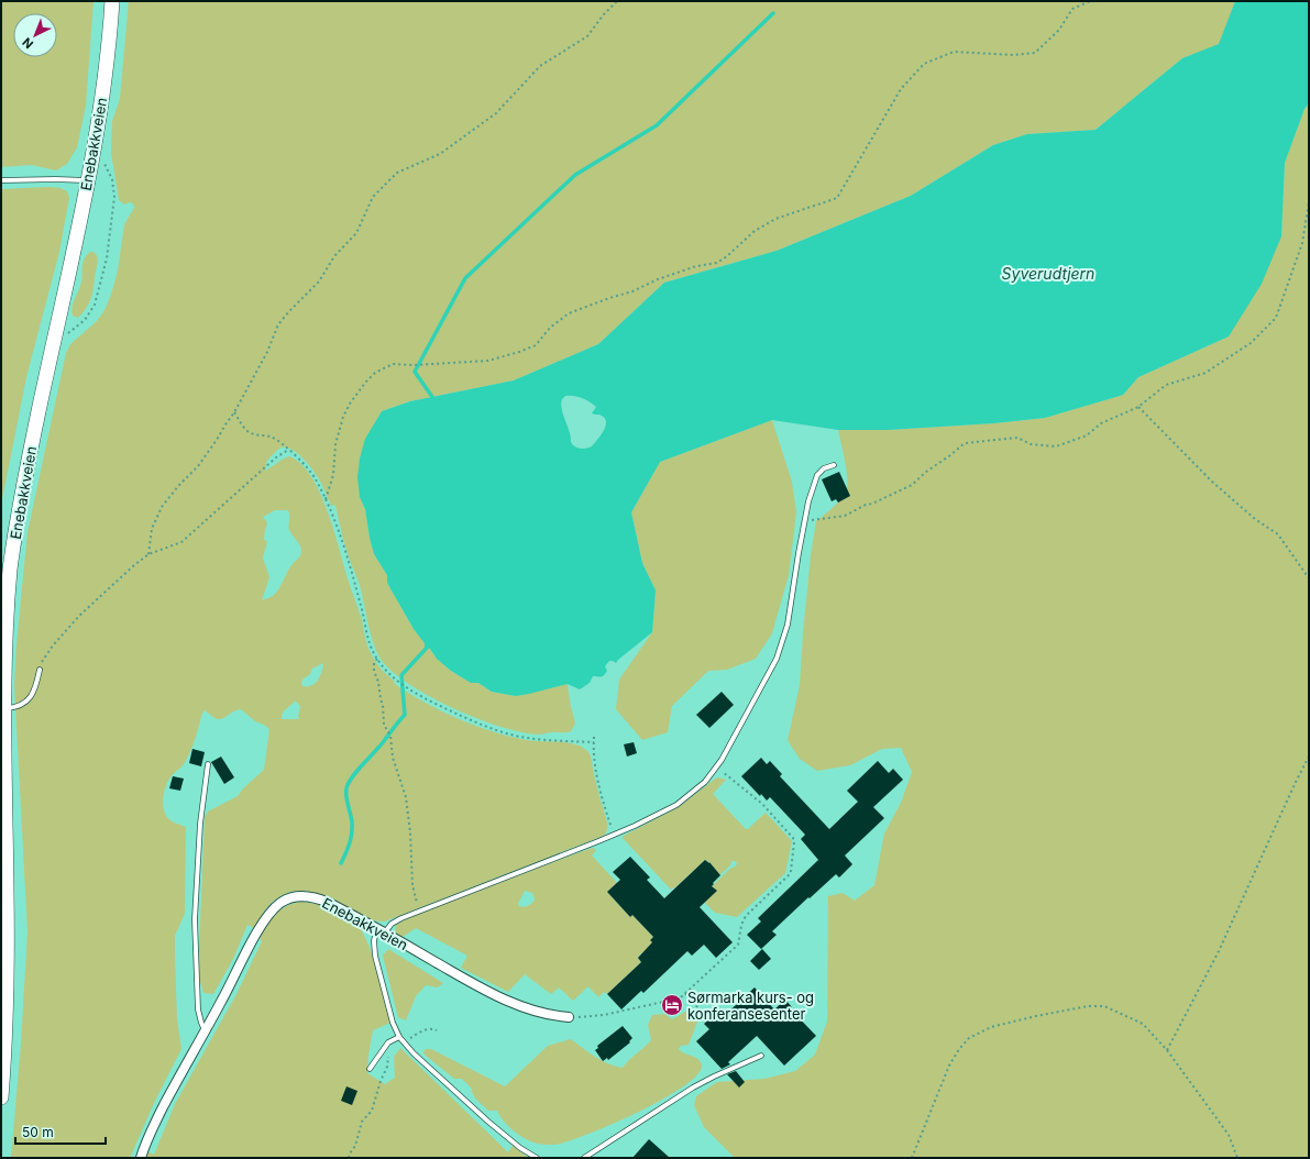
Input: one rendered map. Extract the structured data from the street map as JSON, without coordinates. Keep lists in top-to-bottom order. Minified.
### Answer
{"streets":{"main road":["Enebakkveien"]},"water":["Syverudtjern"],"places":{"hotel":["Sørmarka kurs- og konferansesenter"]},"scale_bar":"50 m","north":"bottom left"}
